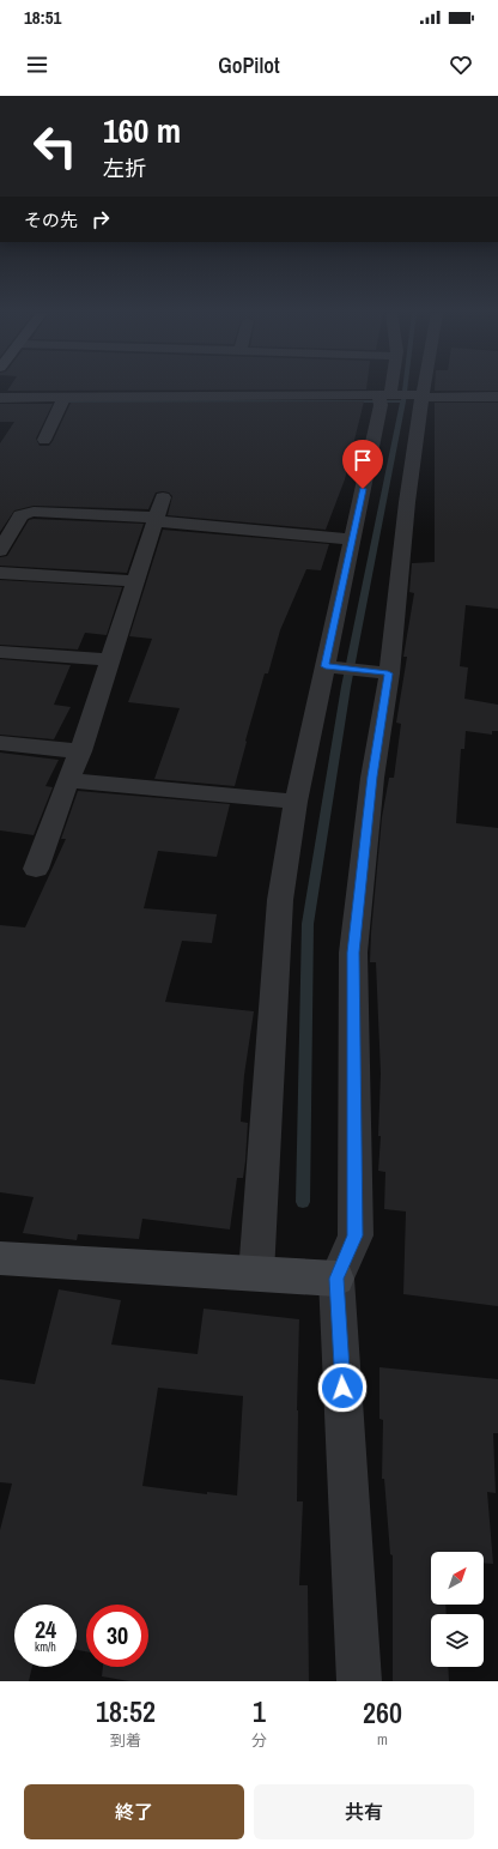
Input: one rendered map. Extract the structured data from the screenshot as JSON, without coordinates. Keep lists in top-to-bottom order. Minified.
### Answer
{"north":"top right","page":{"status":"18:51","header":"GoPilot","turn":["160 m","左折"],"then":"その先","speed":"24 km/h","limit":"30","eta":["18:52","到着","1","分","260","m"],"buttons":["終了","共有"]}}
